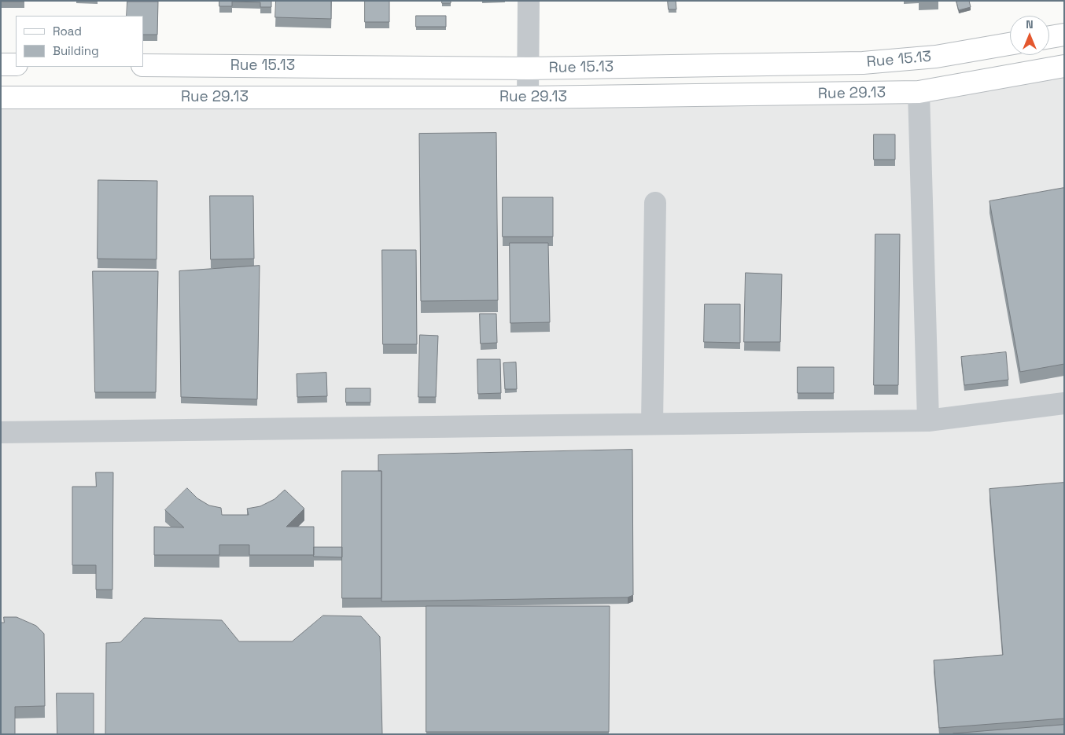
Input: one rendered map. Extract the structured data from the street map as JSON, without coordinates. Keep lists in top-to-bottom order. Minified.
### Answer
{"streets":{"main road":["Rue 15.13","Rue 29.13"]},"legend":["Road","Building"],"north":"top"}
